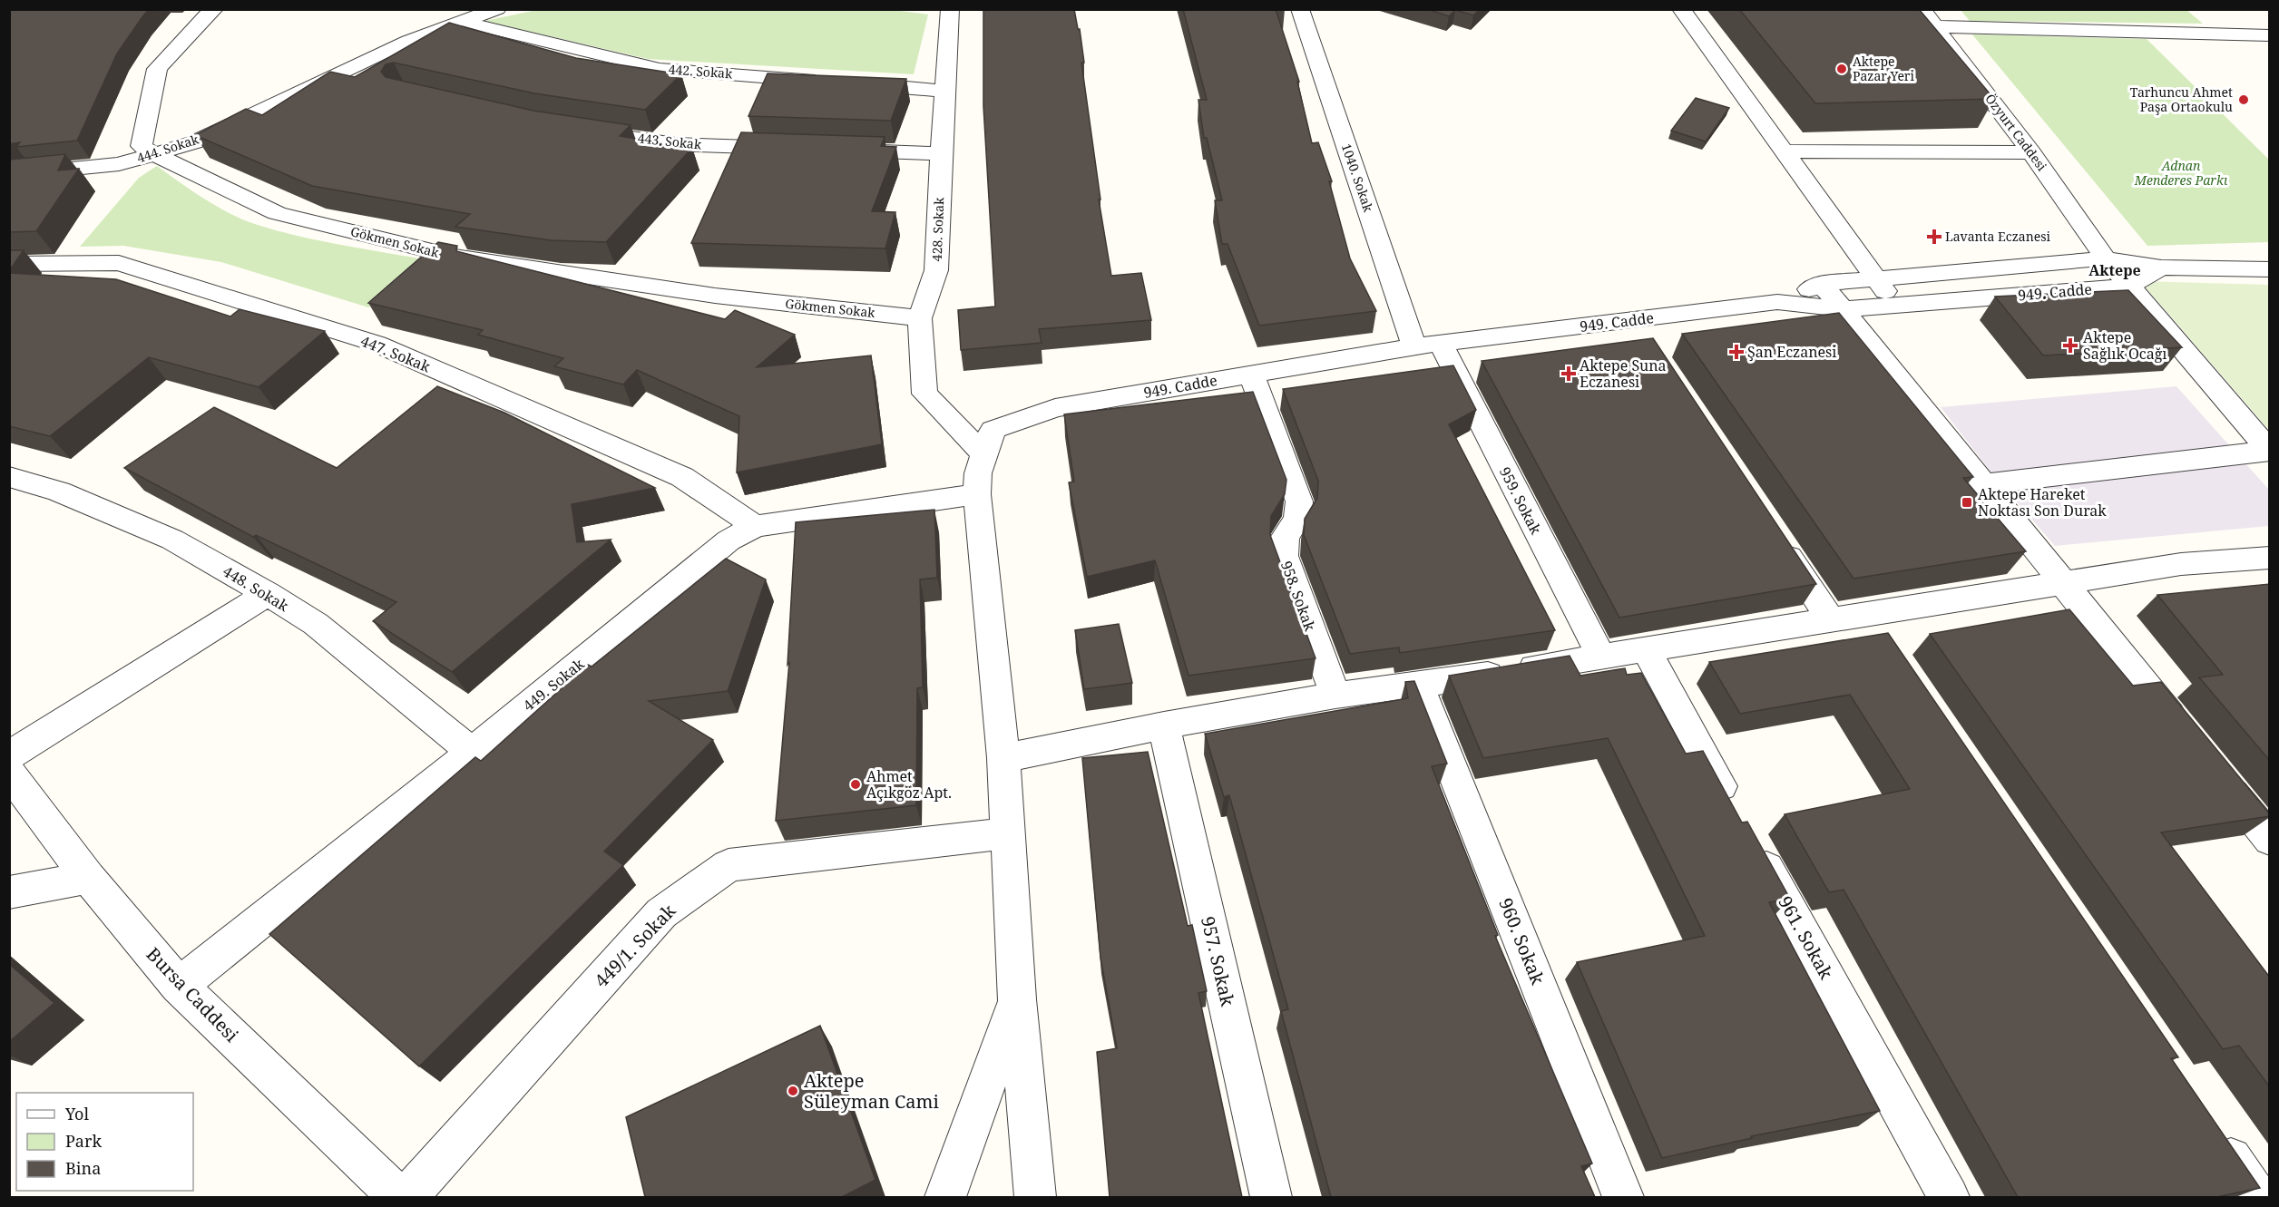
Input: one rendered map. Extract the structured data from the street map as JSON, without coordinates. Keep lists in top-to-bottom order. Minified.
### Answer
{"streets":{"street":["442. Sokak","Özyurt Caddesi","443. Sokak","444. Sokak","1040. Sokak","428. Sokak","Gökmen Sokak","949. Cadde","447. Sokak","959. Sokak","448. Sokak","958. Sokak","449. Sokak","961. Sokak","960. Sokak","449/1. Sokak","957. Sokak","Bursa Caddesi"]},"crossings":[["442. Sokak","444. Sokak"],["Özyurt Caddesi","949. Cadde"],["444. Sokak","Gökmen Sokak"],["1040. Sokak","949. Cadde"],["1040. Sokak","959. Sokak"],["428. Sokak","Gökmen Sokak"],["428. Sokak","949. Cadde"],["949. Cadde","959. Sokak"],["949. Cadde","958. Sokak"],["447. Sokak","449. Sokak"],["448. Sokak","449. Sokak"],["449. Sokak","Bursa Caddesi"]],"districts":["Aktepe"],"parks":["Adnan Menderes Parkı"],"places":{"other":["Aktepe Pazar Yeri","Tarhuncu Ahmet Paşa Ortaokulu","Ahmet Açıkgöz Apt.","Aktepe Süleyman Cami"],"health":["Lavanta Eczanesi","Aktepe Sağlık Ocağı","Şan Eczanesi","Aktepe Suna Eczanesi"],"transit":["Aktepe Hareket Noktası Son Durak"]},"legend":["Yol","Park","Bina"]}
